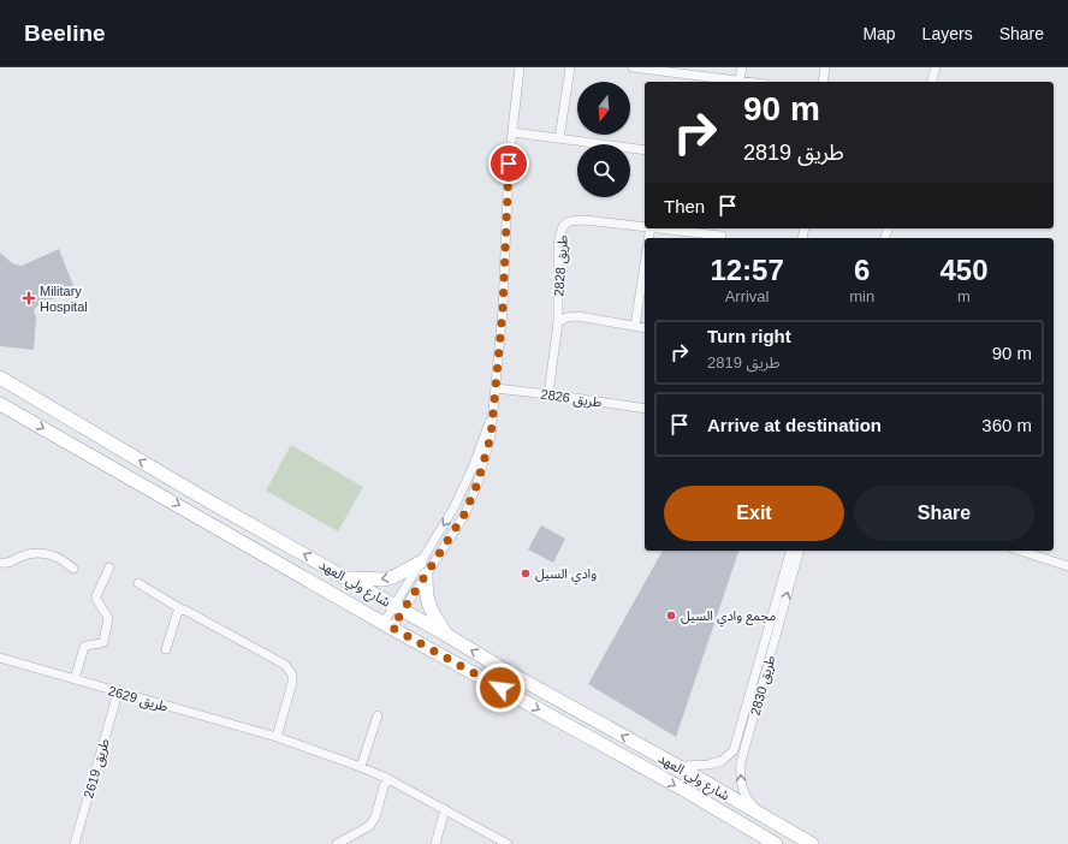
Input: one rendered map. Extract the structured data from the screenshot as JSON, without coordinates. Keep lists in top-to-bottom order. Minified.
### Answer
{"streets":{"main road":["شارع ولي العهد"],"street":["طريق 2828","طريق 2826","طريق 2830","طريق 2629","طريق 2619"]},"crossings":[["طريق 2828","طريق 2826"],["شارع ولي العهد","طريق 2830"],["طريق 2629","طريق 2619"]],"one_way":["طريق 2830"],"places":{"health":["Military Hospital"],"other":["وادي السيل","مجمع وادي السيل"]},"north":"bottom","page":{"header":"Beeline","nav":["Map","Layers","Share"],"turn":["90 m","طريق 2819"],"then":"Then","eta":["12:57","Arrival","6","min","450","m"],"list":[{"name":"Turn right","note":"طريق 2819","value":"90 m"},{"name":"Arrive at destination","value":"360 m"}],"buttons":["Exit","Share"]}}
